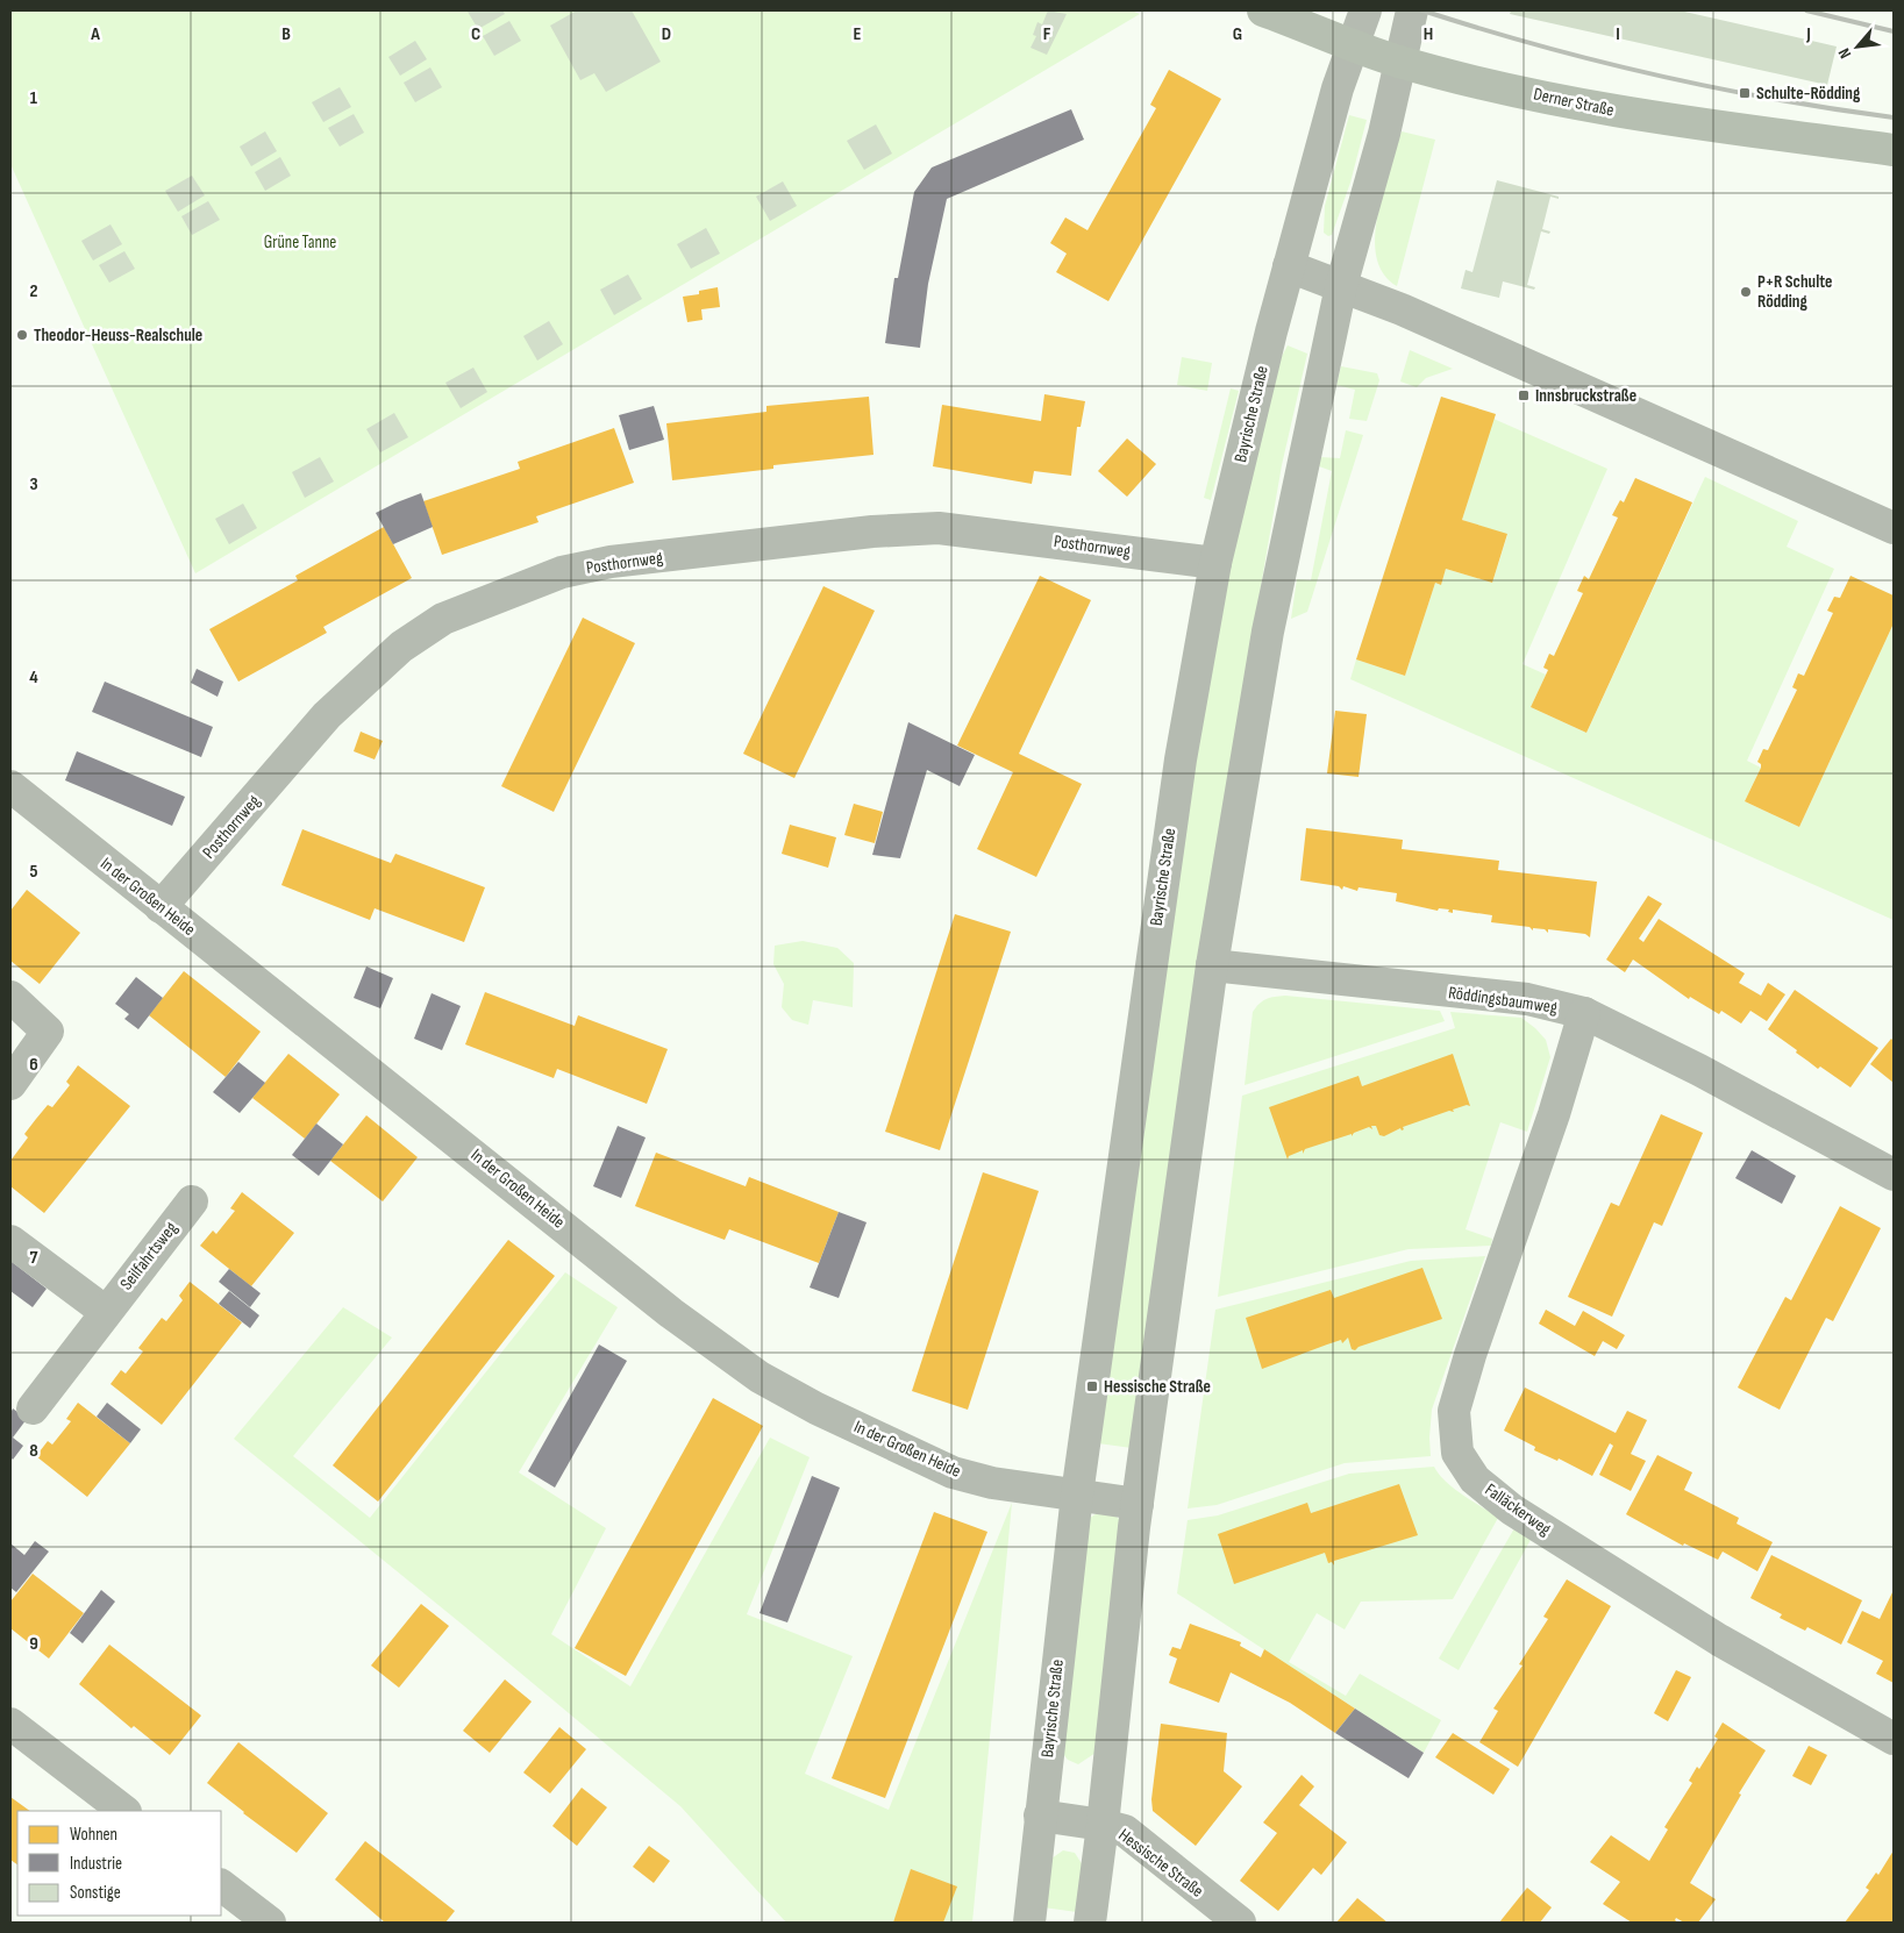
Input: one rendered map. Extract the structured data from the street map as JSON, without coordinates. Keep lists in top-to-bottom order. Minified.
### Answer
{"streets":{"main road":["Derner Straße"],"street":["Bayrische Straße","Posthornweg","In der Großen Heide","Röddingsbaumweg","Seilfahrtsweg","Falläckerweg","Hessische Straße"]},"crossings":[["Derner Straße","Bayrische Straße"],["Bayrische Straße","Posthornweg"],["Bayrische Straße","In der Großen Heide"],["Bayrische Straße","Hessische Straße"],["Posthornweg","In der Großen Heide"],["Röddingsbaumweg","Falläckerweg"]],"parks":["Grüne Tanne"],"places":{"transit":["Schulte-Rödding","Innsbruckstraße","Hessische Straße"],"other":["P+R Schulte Rödding","Theodor-Heuss-Realschule"]},"legend":["Wohnen","Industrie","Sonstige"],"north":"bottom left","grid":{"columns":["A","B","C","D","E","F","G","H","I","J"],"rows":["1","2","3","4","5","6","7","8","9"]}}
